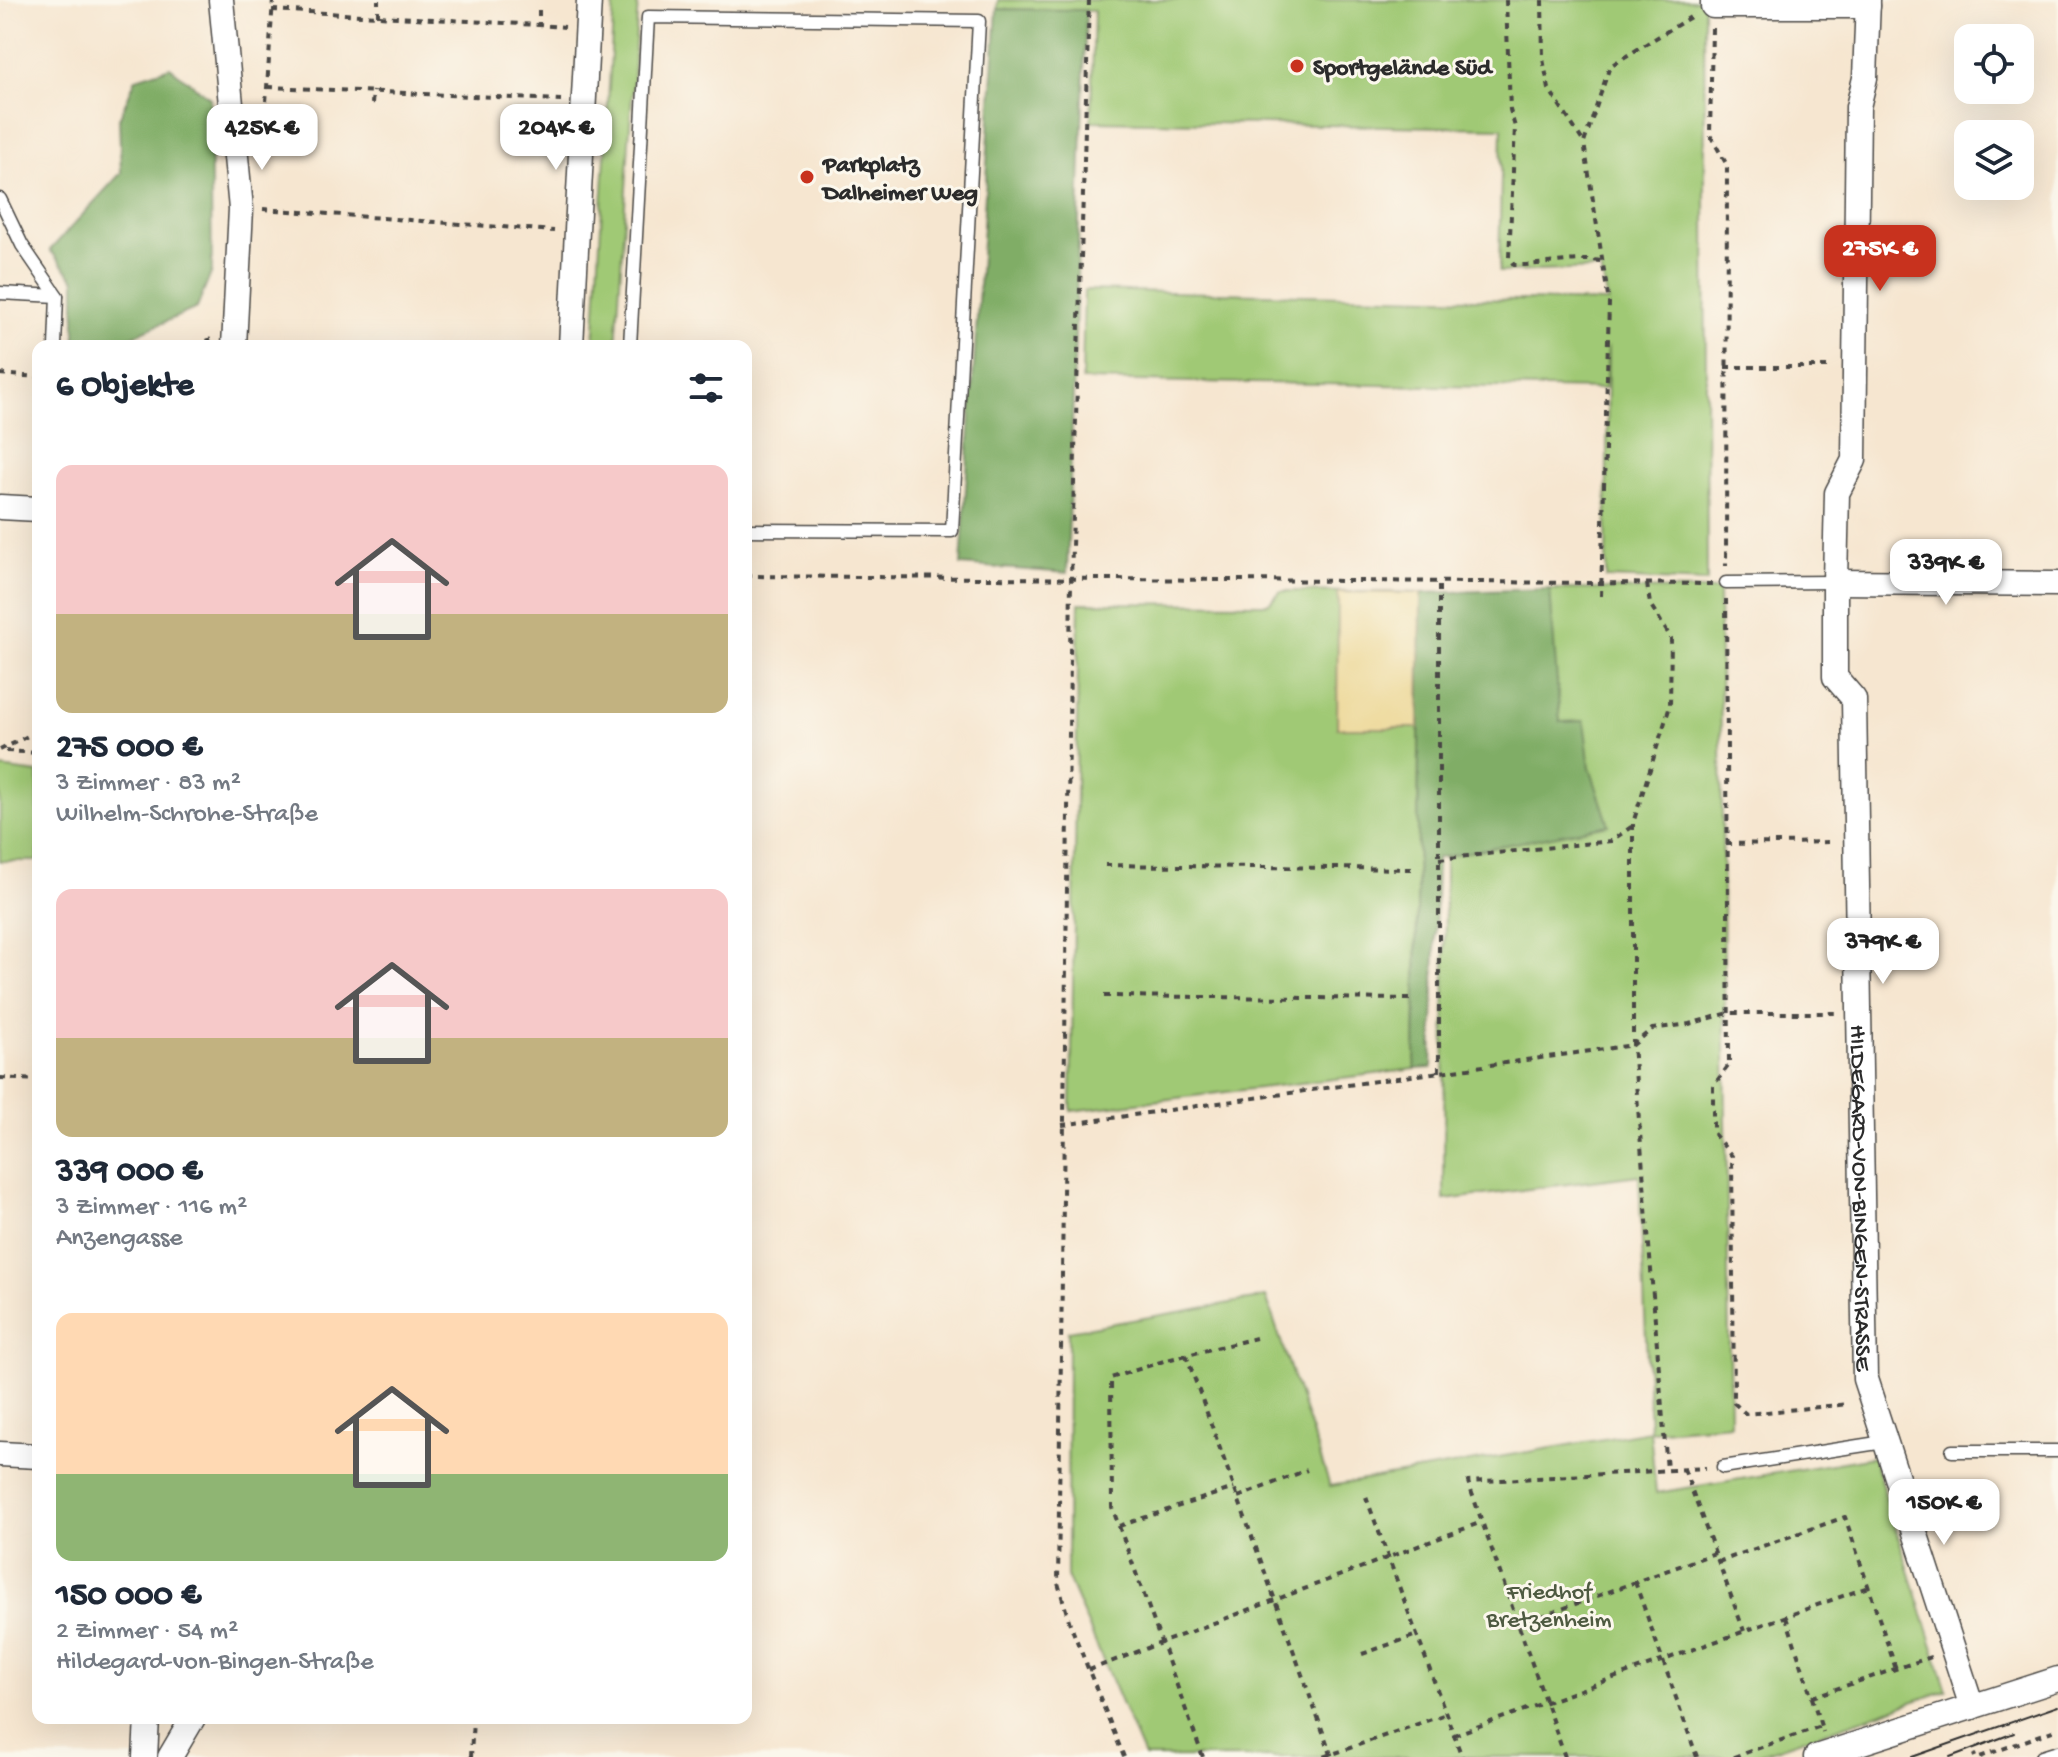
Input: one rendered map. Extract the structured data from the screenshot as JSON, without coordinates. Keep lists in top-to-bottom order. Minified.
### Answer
{"streets":{"street":["HILDEGARD-VON-BINGEN-STRASSE"]},"parks":["Friedhof Bretzenheim"],"places":["Sportgelände Süd","Parkplatz Dalheimer Weg"],"page":{"price":["425K €","204K €","275K €","339K €","379K €","150K €"],"heading":"6 Objekte","list":[{"name":"275 000 €","note":"3 Zimmer · 83 m² · Wilhelm-Schrohe-Straße"},{"name":"339 000 €","note":"3 Zimmer · 116 m² · Anzengasse"},{"name":"150 000 €","note":"2 Zimmer · 54 m² · Hildegard-von-Bingen-Straße"}]}}
